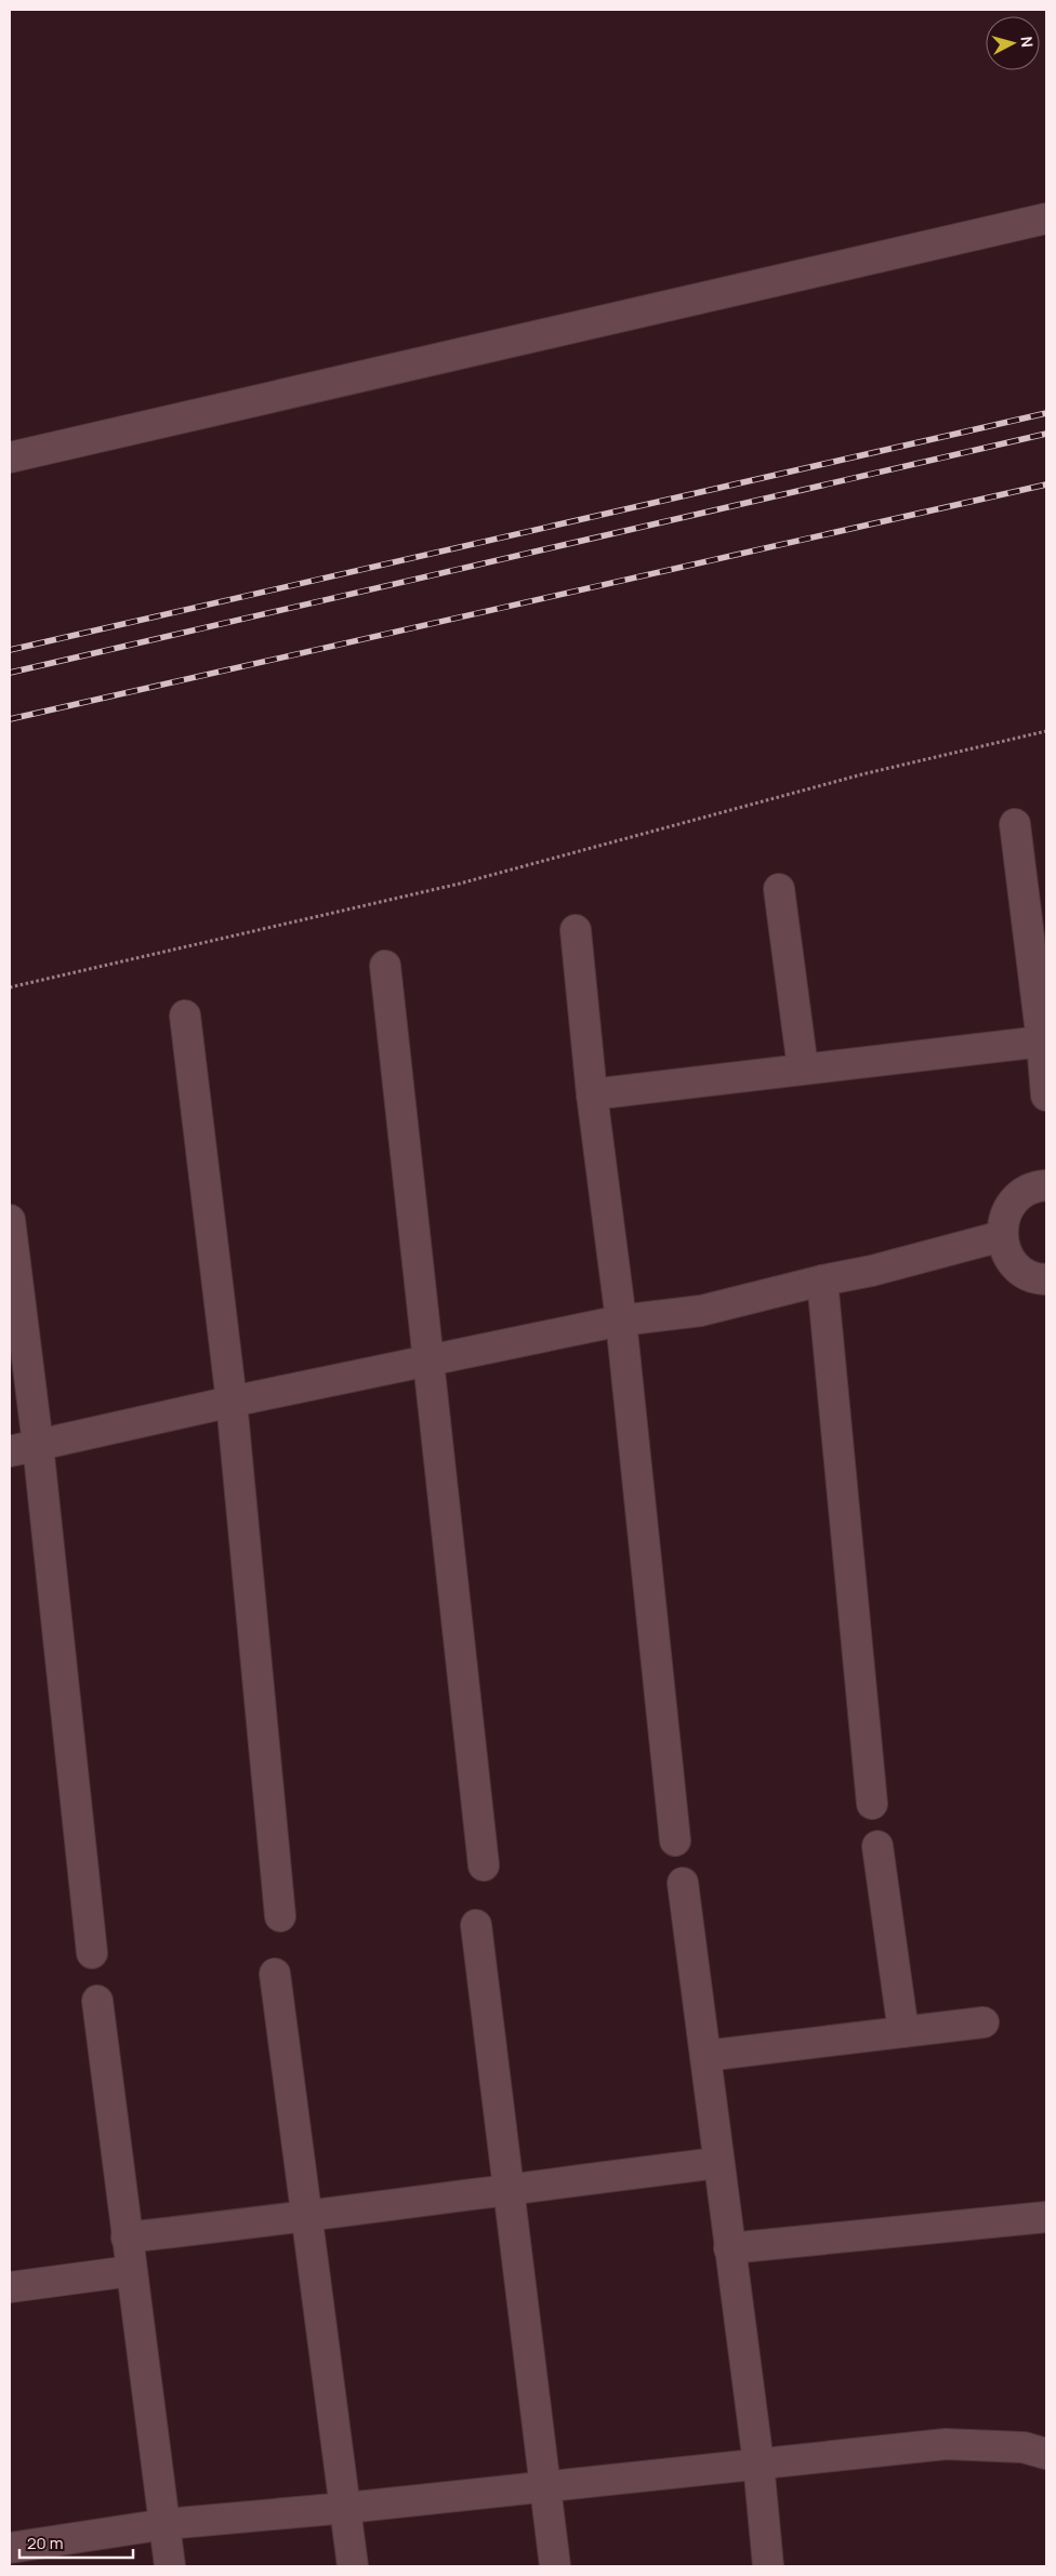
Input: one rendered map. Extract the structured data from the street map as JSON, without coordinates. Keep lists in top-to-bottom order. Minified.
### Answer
{"scale_bar":"20 m","north":"right"}
